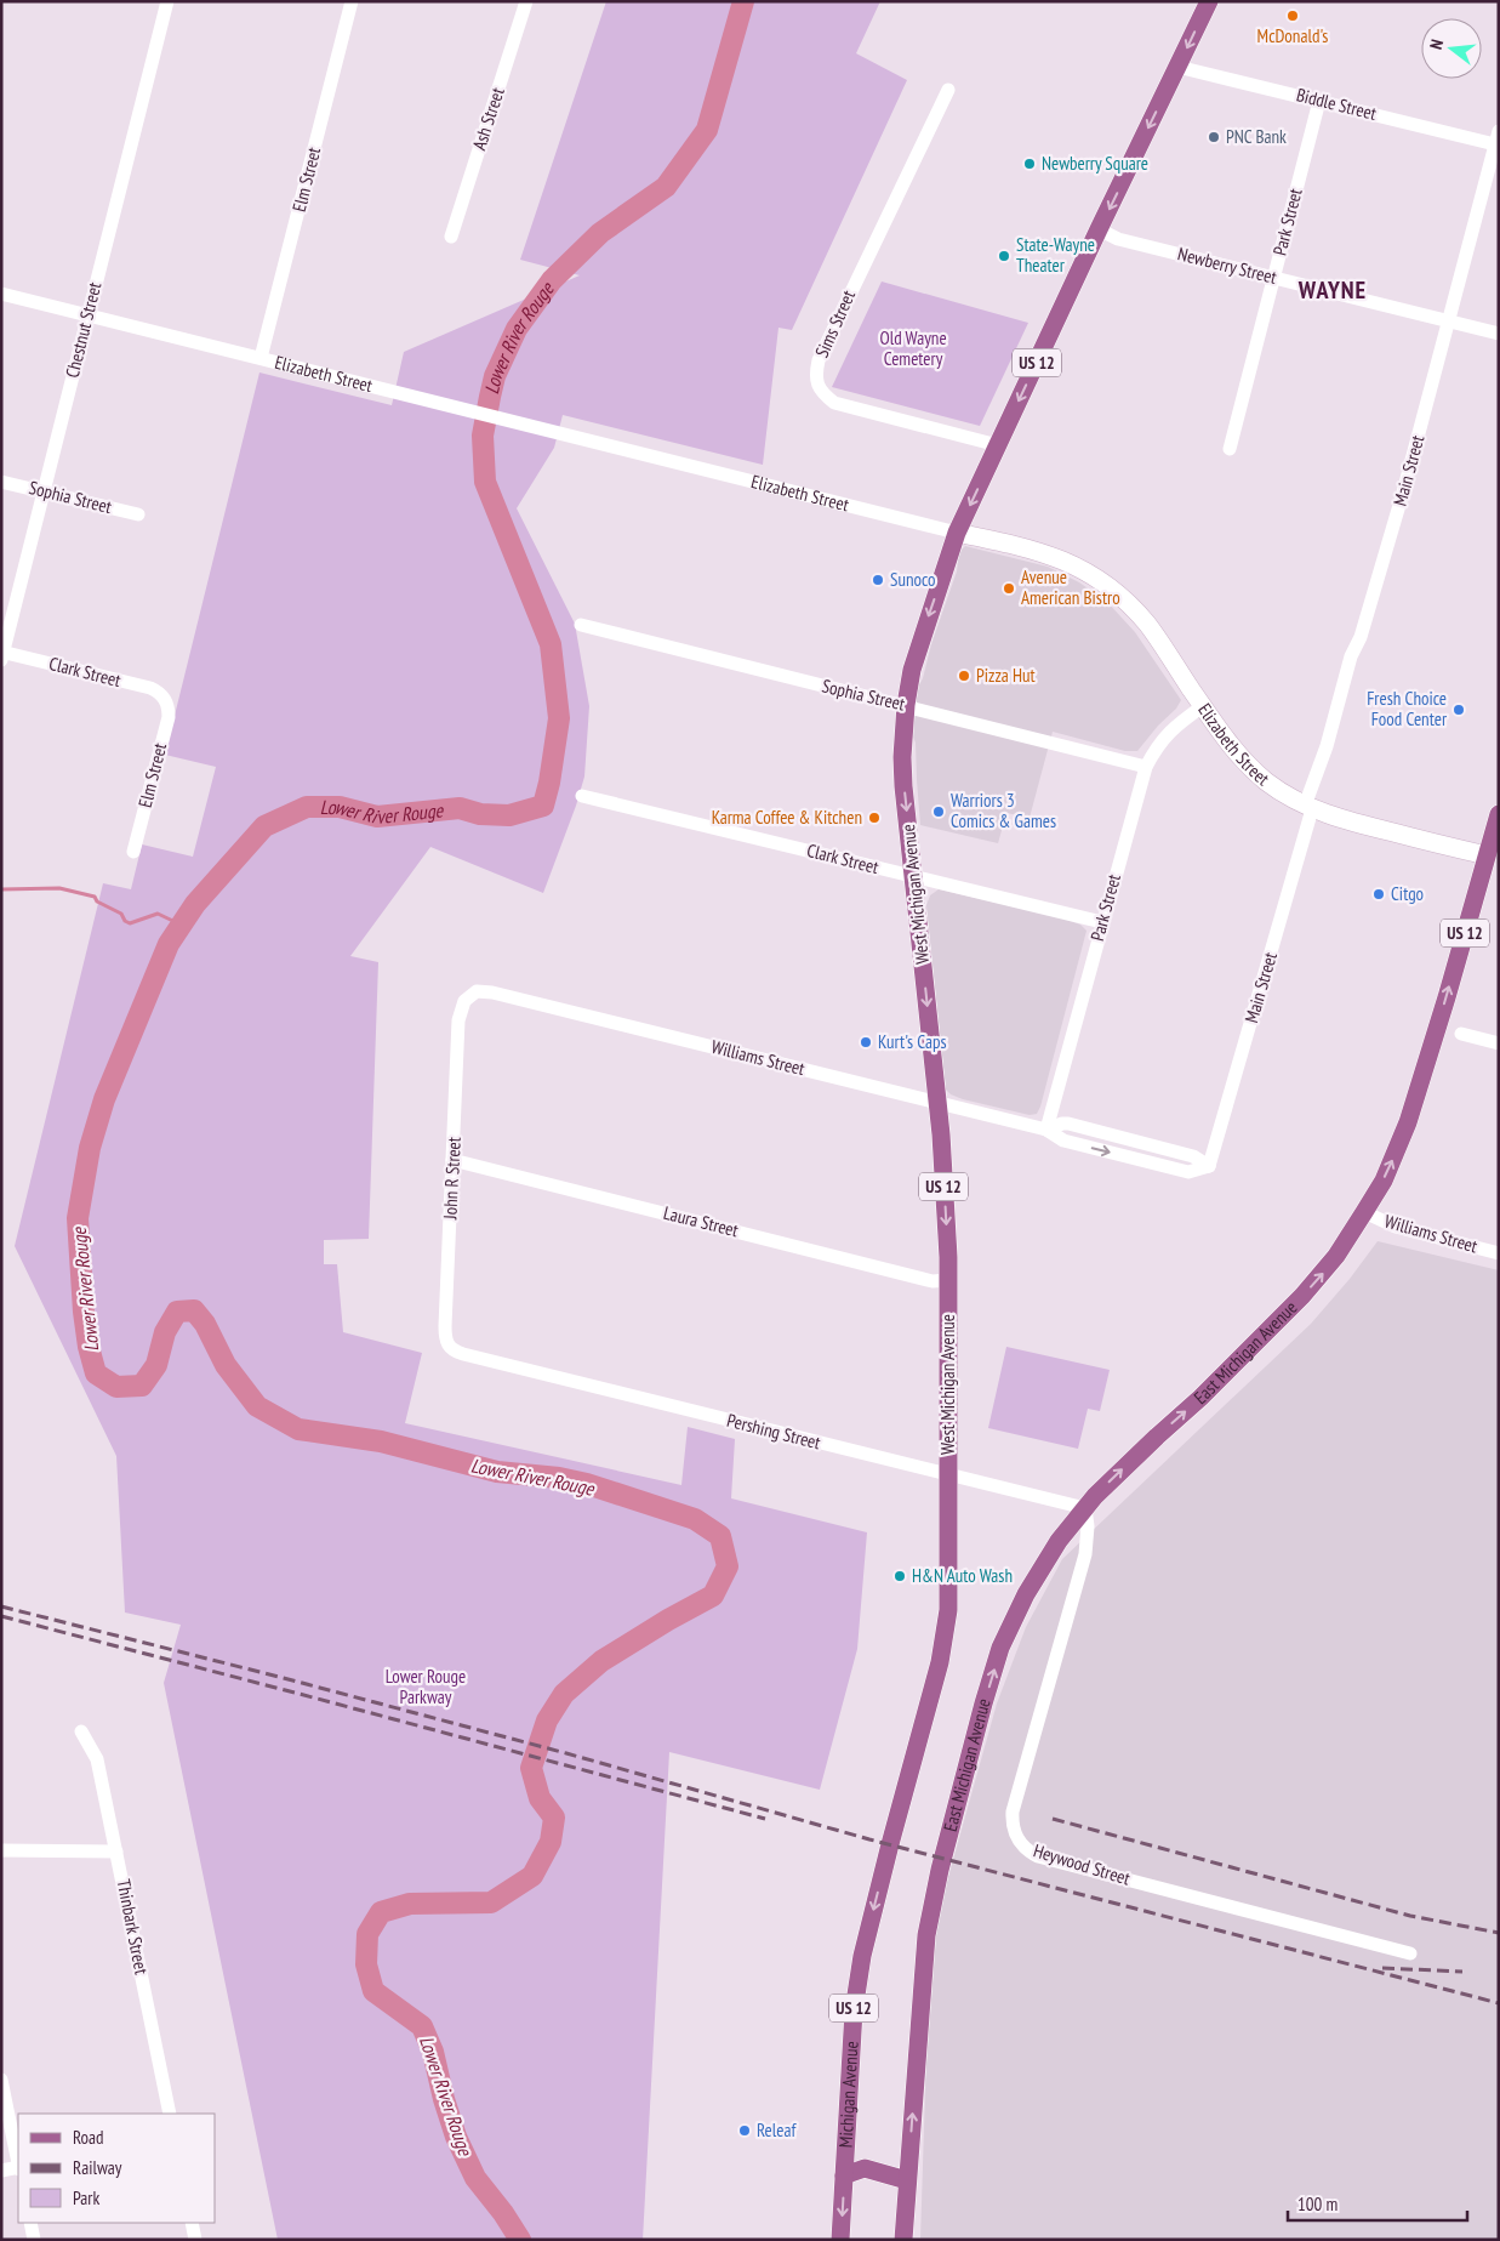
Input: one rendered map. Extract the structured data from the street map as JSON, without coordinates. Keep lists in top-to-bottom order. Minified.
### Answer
{"streets":{"main road":["US 12","West Michigan Avenue","East Michigan Avenue","Michigan Avenue"],"street":["Biddle Street","Ash Street","Elm Street","Park Street","Newberry Street","Sims Street","Chestnut Street","Elizabeth Street","Main Street","Sophia Street","Clark Street","Williams Street","John R Street","Laura Street","Pershing Street","Heywood Street","Thinbark Street"]},"crossings":[["Biddle Street","Park Street"],["Biddle Street","Main Street"],["Biddle Street","West Michigan Avenue"],["Elm Street","Elizabeth Street"],["Elm Street","Clark Street"],["Park Street","Newberry Street"],["Park Street","Elizabeth Street"],["Park Street","Sophia Street"],["Park Street","Clark Street"],["Park Street","Williams Street"],["Newberry Street","Main Street"],["Newberry Street","West Michigan Avenue"],["Sims Street","West Michigan Avenue"],["Chestnut Street","Elizabeth Street"],["Chestnut Street","Sophia Street"],["Chestnut Street","Clark Street"],["US 12","East Michigan Avenue"],["Elizabeth Street","Main Street"],["Elizabeth Street","West Michigan Avenue"],["Elizabeth Street","East Michigan Avenue"],["Main Street","Williams Street"],["Sophia Street","West Michigan Avenue"],["Clark Street","West Michigan Avenue"],["West Michigan Avenue","Williams Street"],["West Michigan Avenue","Laura Street"],["West Michigan Avenue","Pershing Street"],["West Michigan Avenue","Michigan Avenue"],["Williams Street","John R Street"],["Williams Street","East Michigan Avenue"],["John R Street","Laura Street"],["John R Street","Pershing Street"],["East Michigan Avenue","Pershing Street"],["East Michigan Avenue","Heywood Street"],["Pershing Street","Heywood Street"]],"one_way":["West Michigan Avenue","East Michigan Avenue","Michigan Avenue"],"districts":["WAYNE"],"water":["Lower River Rouge"],"parks":["Old Wayne Cemetery","Lower Rouge Parkway"],"places":["McDonald's","PNC Bank","Newberry Square","State-Wayne Theater","Sunoco","Avenue American Bistro","Pizza Hut","Fresh Choice Food Center","Warriors 3 Comics & Games","Karma Coffee & Kitchen","Citgo","Kurt's Caps","H&N Auto Wash","Releaf"],"legend":["Road","Railway","Park"],"scale_bar":"100 m","north":"left"}
